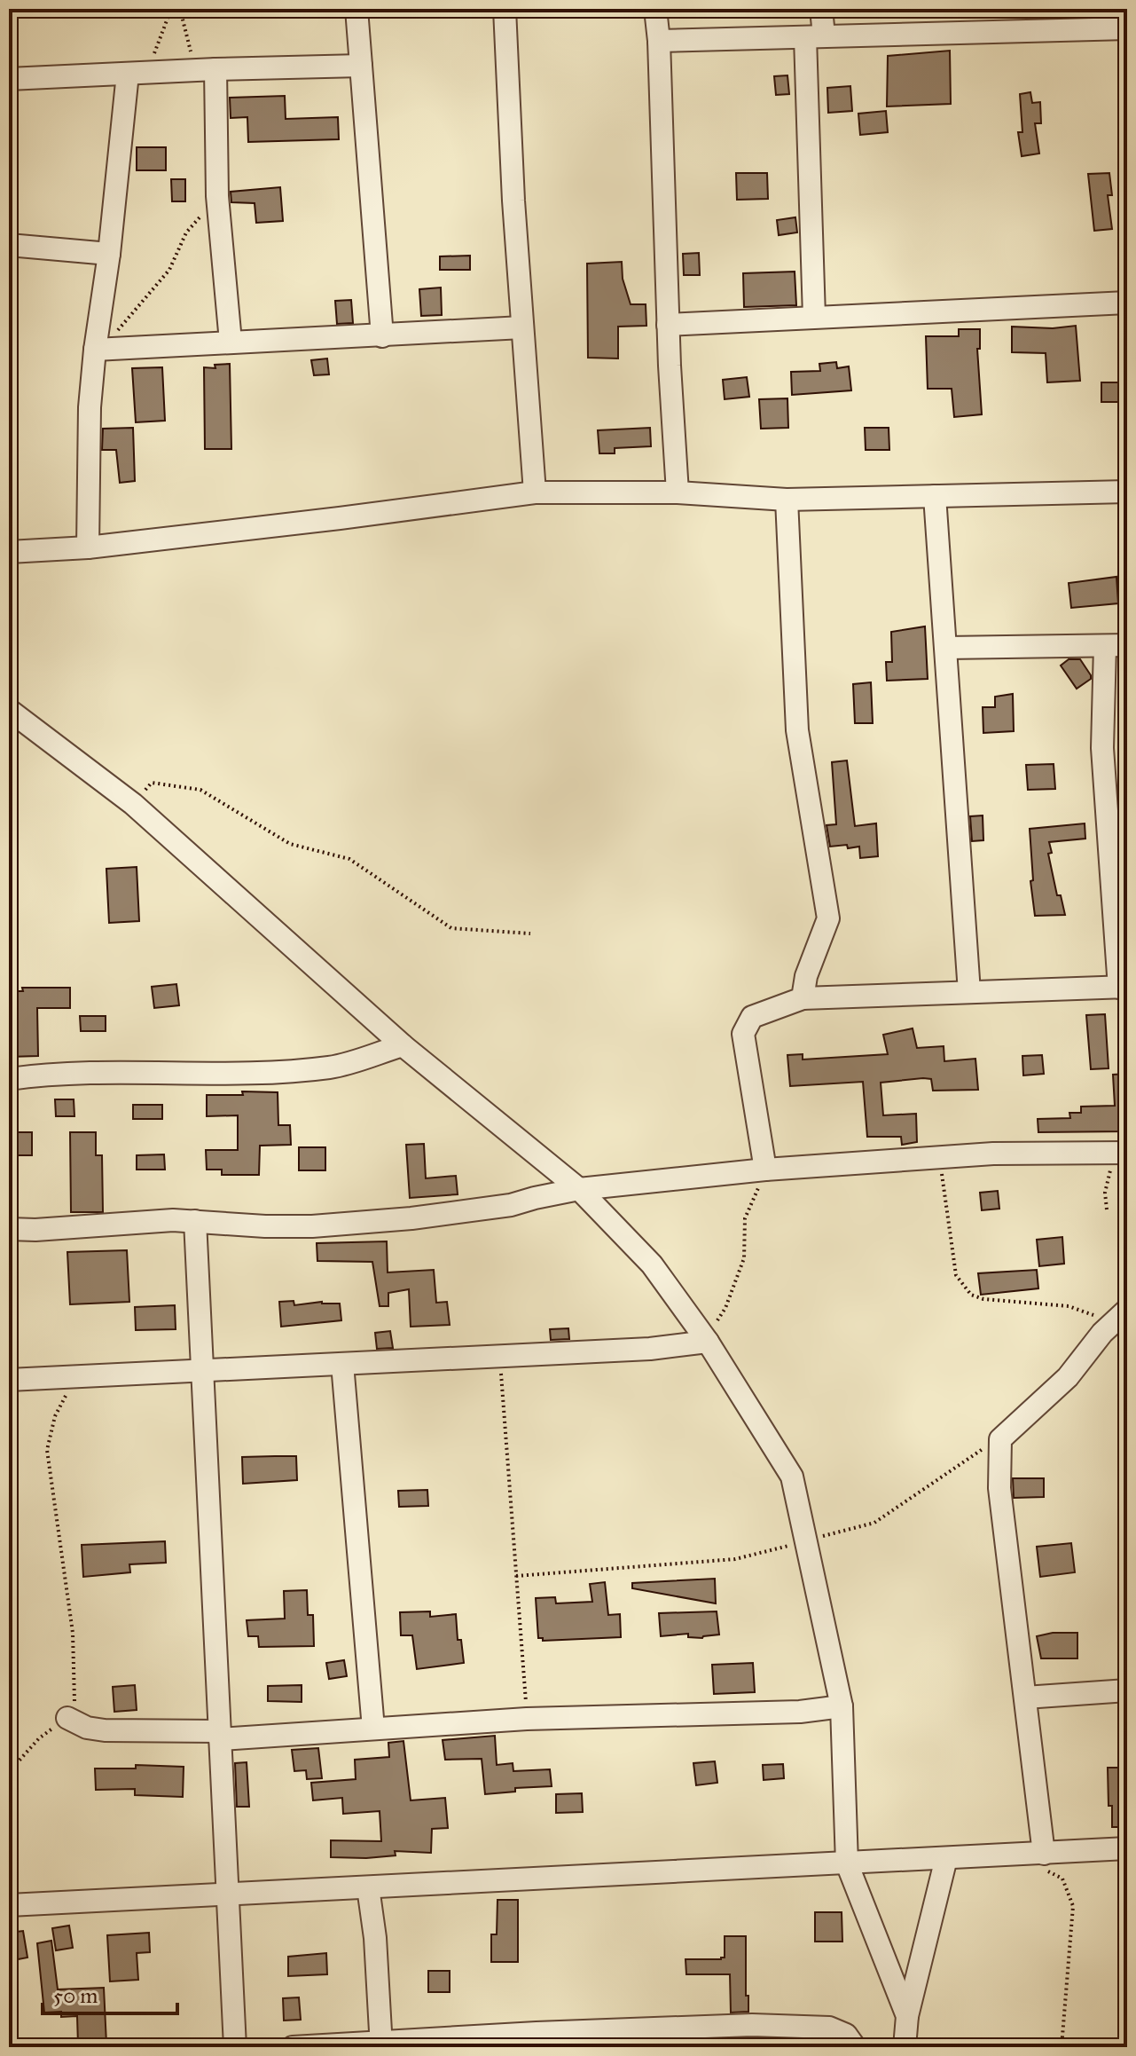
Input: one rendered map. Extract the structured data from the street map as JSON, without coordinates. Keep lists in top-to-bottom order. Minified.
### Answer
{"scale_bar":"50 m"}
